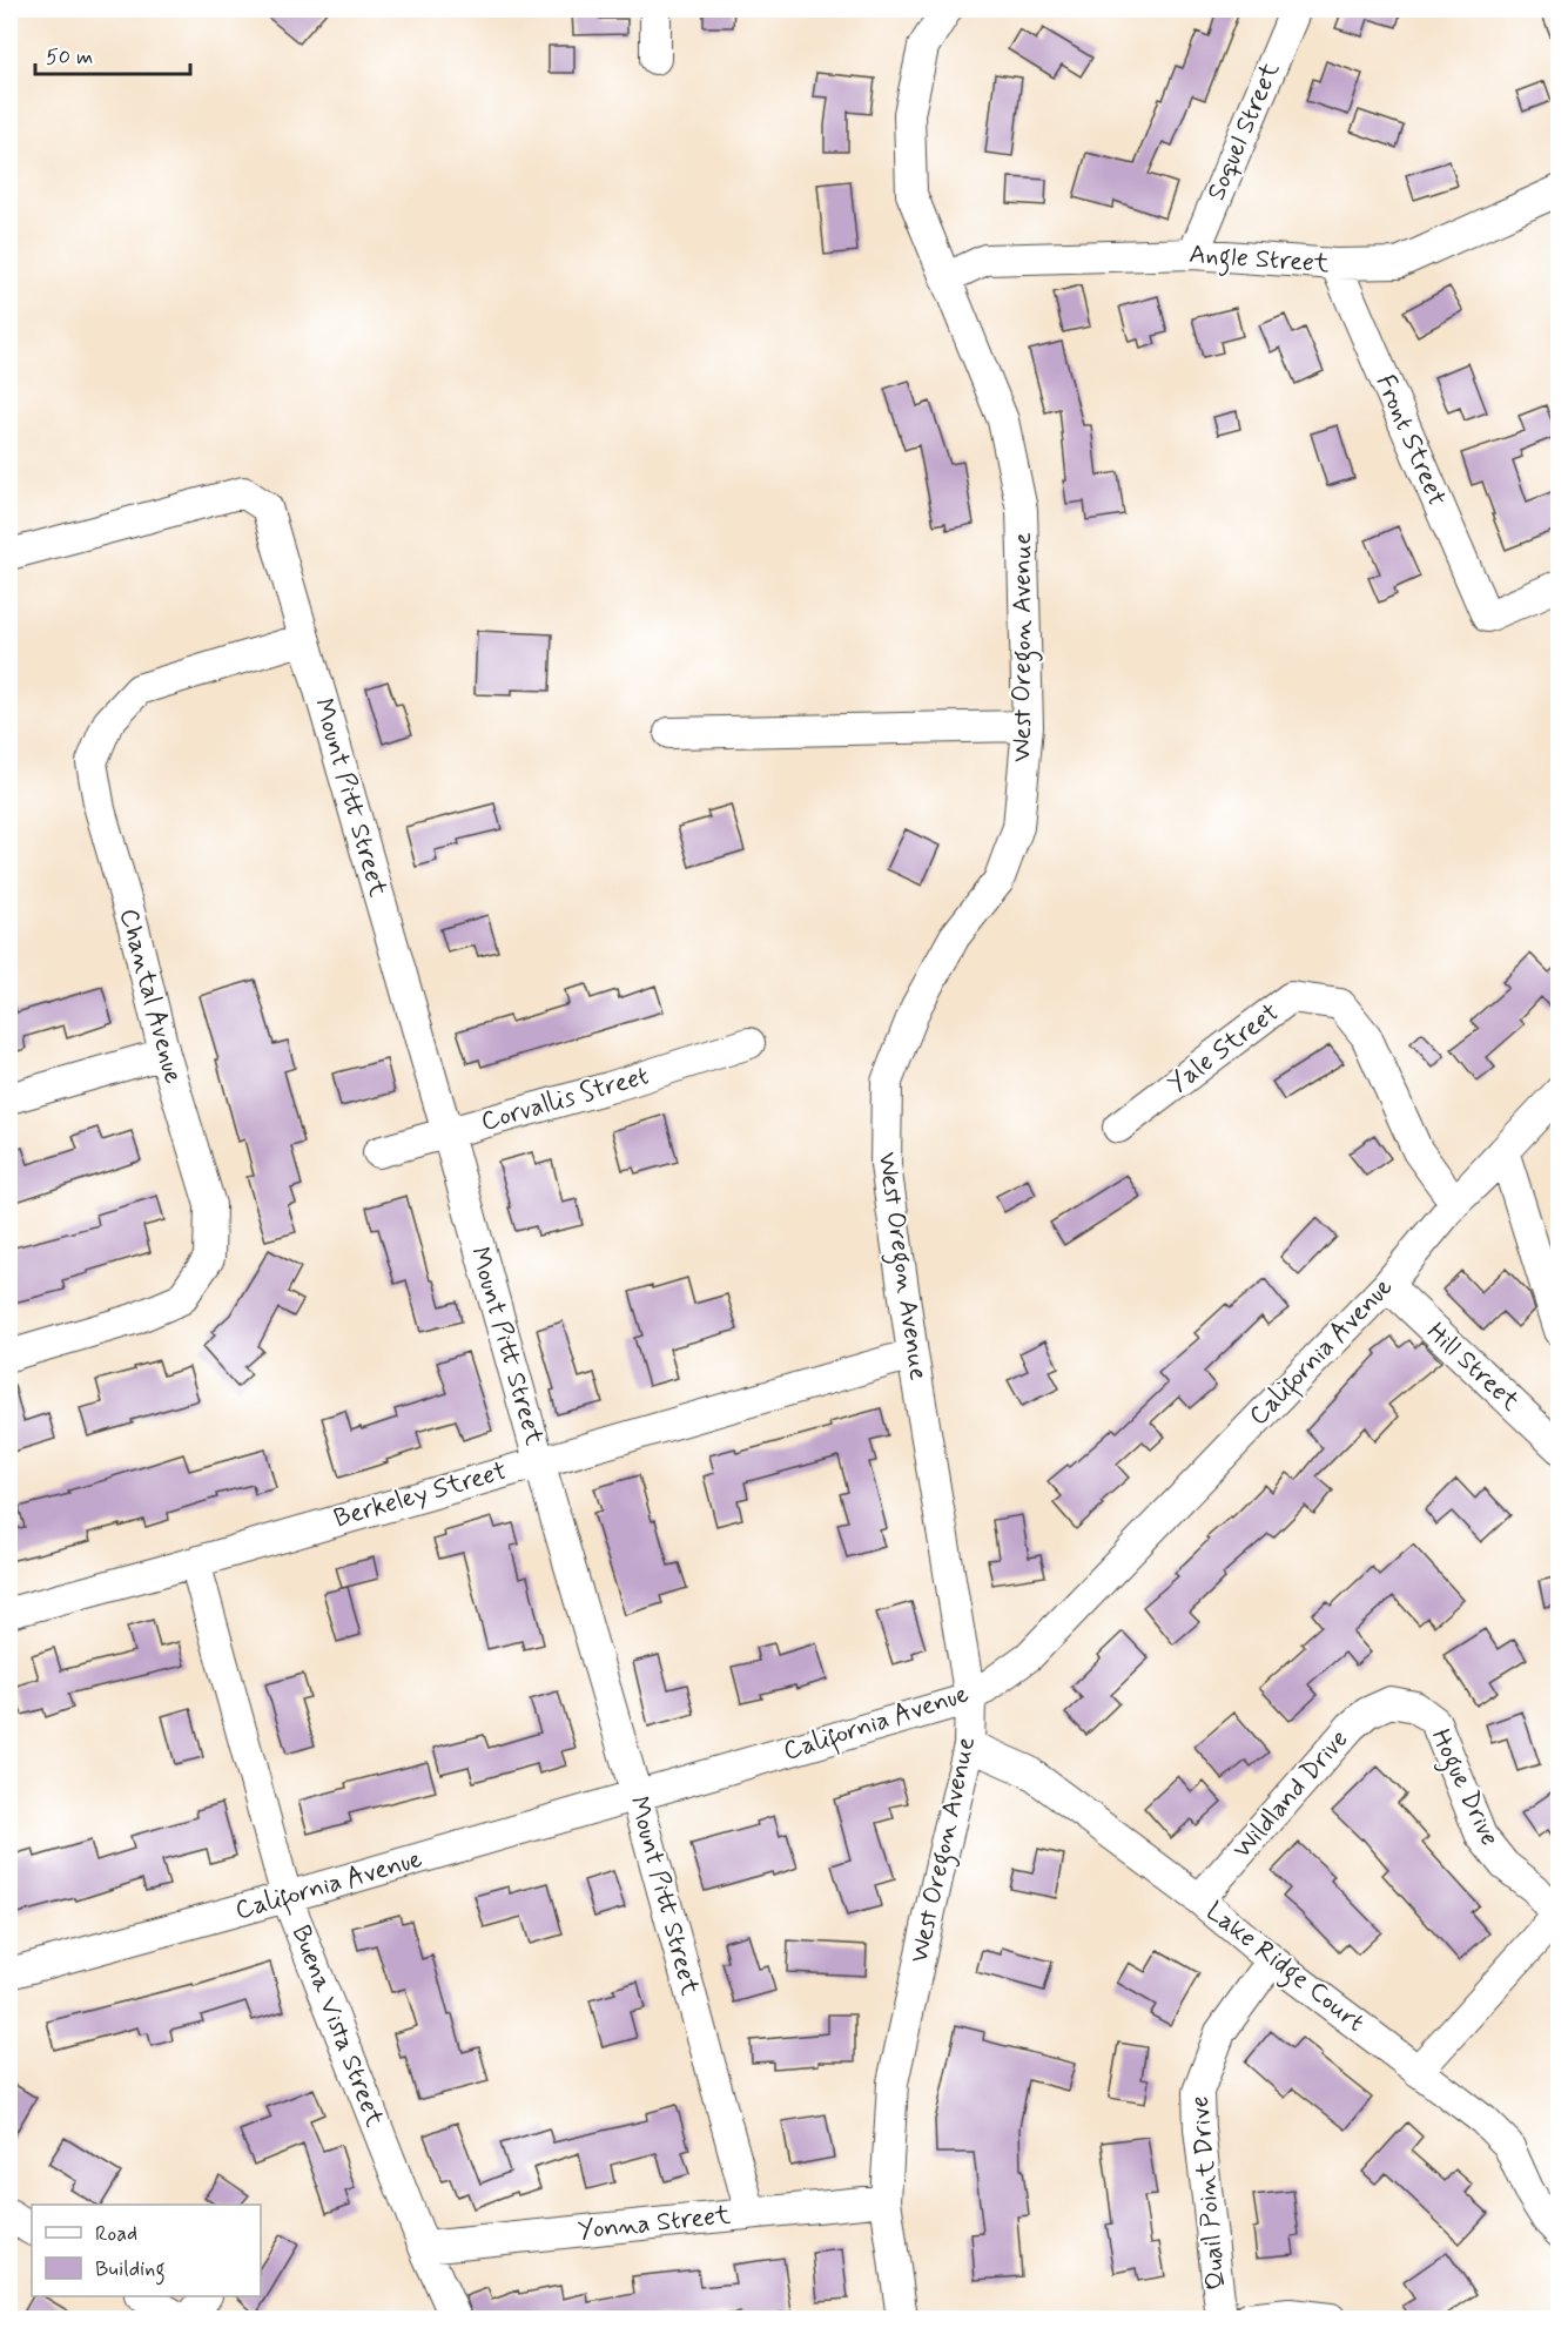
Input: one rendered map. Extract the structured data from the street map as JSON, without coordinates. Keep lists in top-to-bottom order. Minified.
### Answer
{"streets":{"street":["Soquel Street","Angle Street","Front Street","West Oregon Avenue","Mount Pitt Street","Chantal Avenue","Yale Street","Corvallis Street","California Avenue","Hill Street","Berkeley Street","Hogue Drive","Wildland Drive","Lake Ridge Court","Buena Vista Street","Quail Point Drive","Yonna Street"]},"crossings":[["Soquel Street","Angle Street"],["Angle Street","Front Street"],["Angle Street","West Oregon Avenue"],["West Oregon Avenue","California Avenue"],["West Oregon Avenue","Berkeley Street"],["West Oregon Avenue","Lake Ridge Court"],["West Oregon Avenue","Yonna Street"],["Mount Pitt Street","Chantal Avenue"],["Mount Pitt Street","Corvallis Street"],["Mount Pitt Street","California Avenue"],["Mount Pitt Street","Berkeley Street"],["Mount Pitt Street","Yonna Street"],["Yale Street","California Avenue"],["California Avenue","Hill Street"],["California Avenue","Buena Vista Street"],["Berkeley Street","Buena Vista Street"],["Hogue Drive","Wildland Drive"],["Wildland Drive","Lake Ridge Court"],["Lake Ridge Court","Quail Point Drive"],["Buena Vista Street","Yonna Street"]],"legend":["Road","Building"],"scale_bar":"50 m"}
